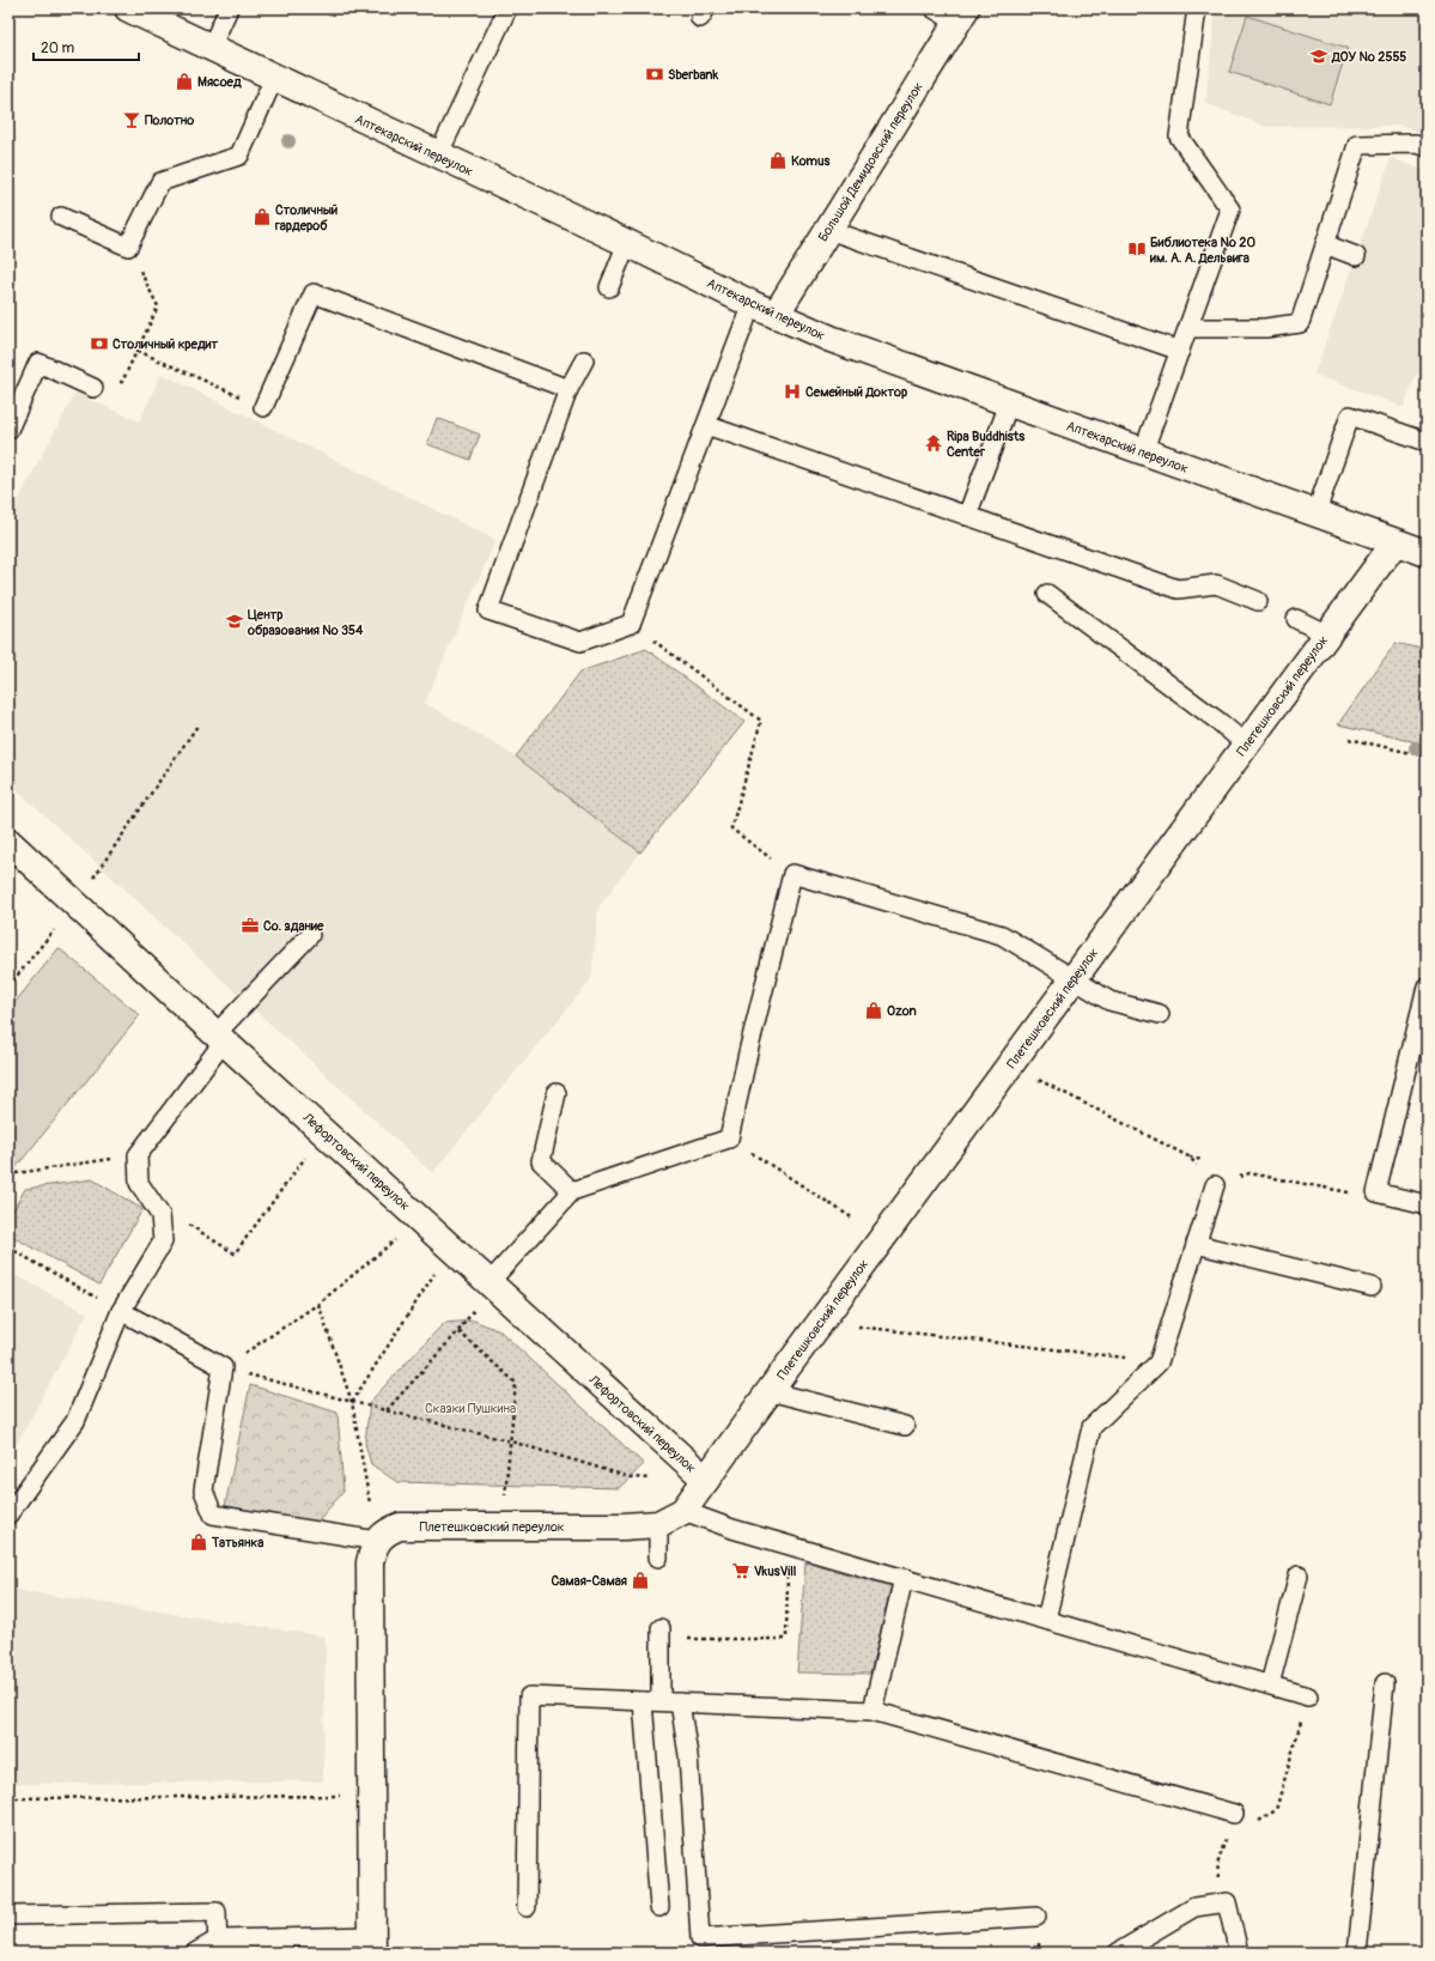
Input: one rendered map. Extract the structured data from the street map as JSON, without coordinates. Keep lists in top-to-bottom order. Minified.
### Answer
{"streets":{"street":["Аптекарский переулок","Большой Демидовский переулок","Плетешковский переулок","Лефортовский переулок"]},"crossings":[["Аптекарский переулок","Большой Демидовский переулок"],["Аптекарский переулок","Плетешковский переулок"],["Плетешковский переулок","Лефортовский переулок"]],"parks":["Сказки Пушкина"],"places":{"school or university":["ДОУ № 2555","Центр образования № 354"],"bank":["Sberbank","Столичный кредит"],"shop":["Мясоед","Komus","Столичный гардероб","Ozon","Татьянка","Самая-Самая"],"bar":["Полотно"],"library":["Библиотека № 20 им. А. А. Дельвига"],"hospital":["Семейный Доктор"],"temple":["Ripa Buddhists Center"],"office":["Со. здание"],"supermarket":["VkusVill"]},"scale_bar":"20 m"}
